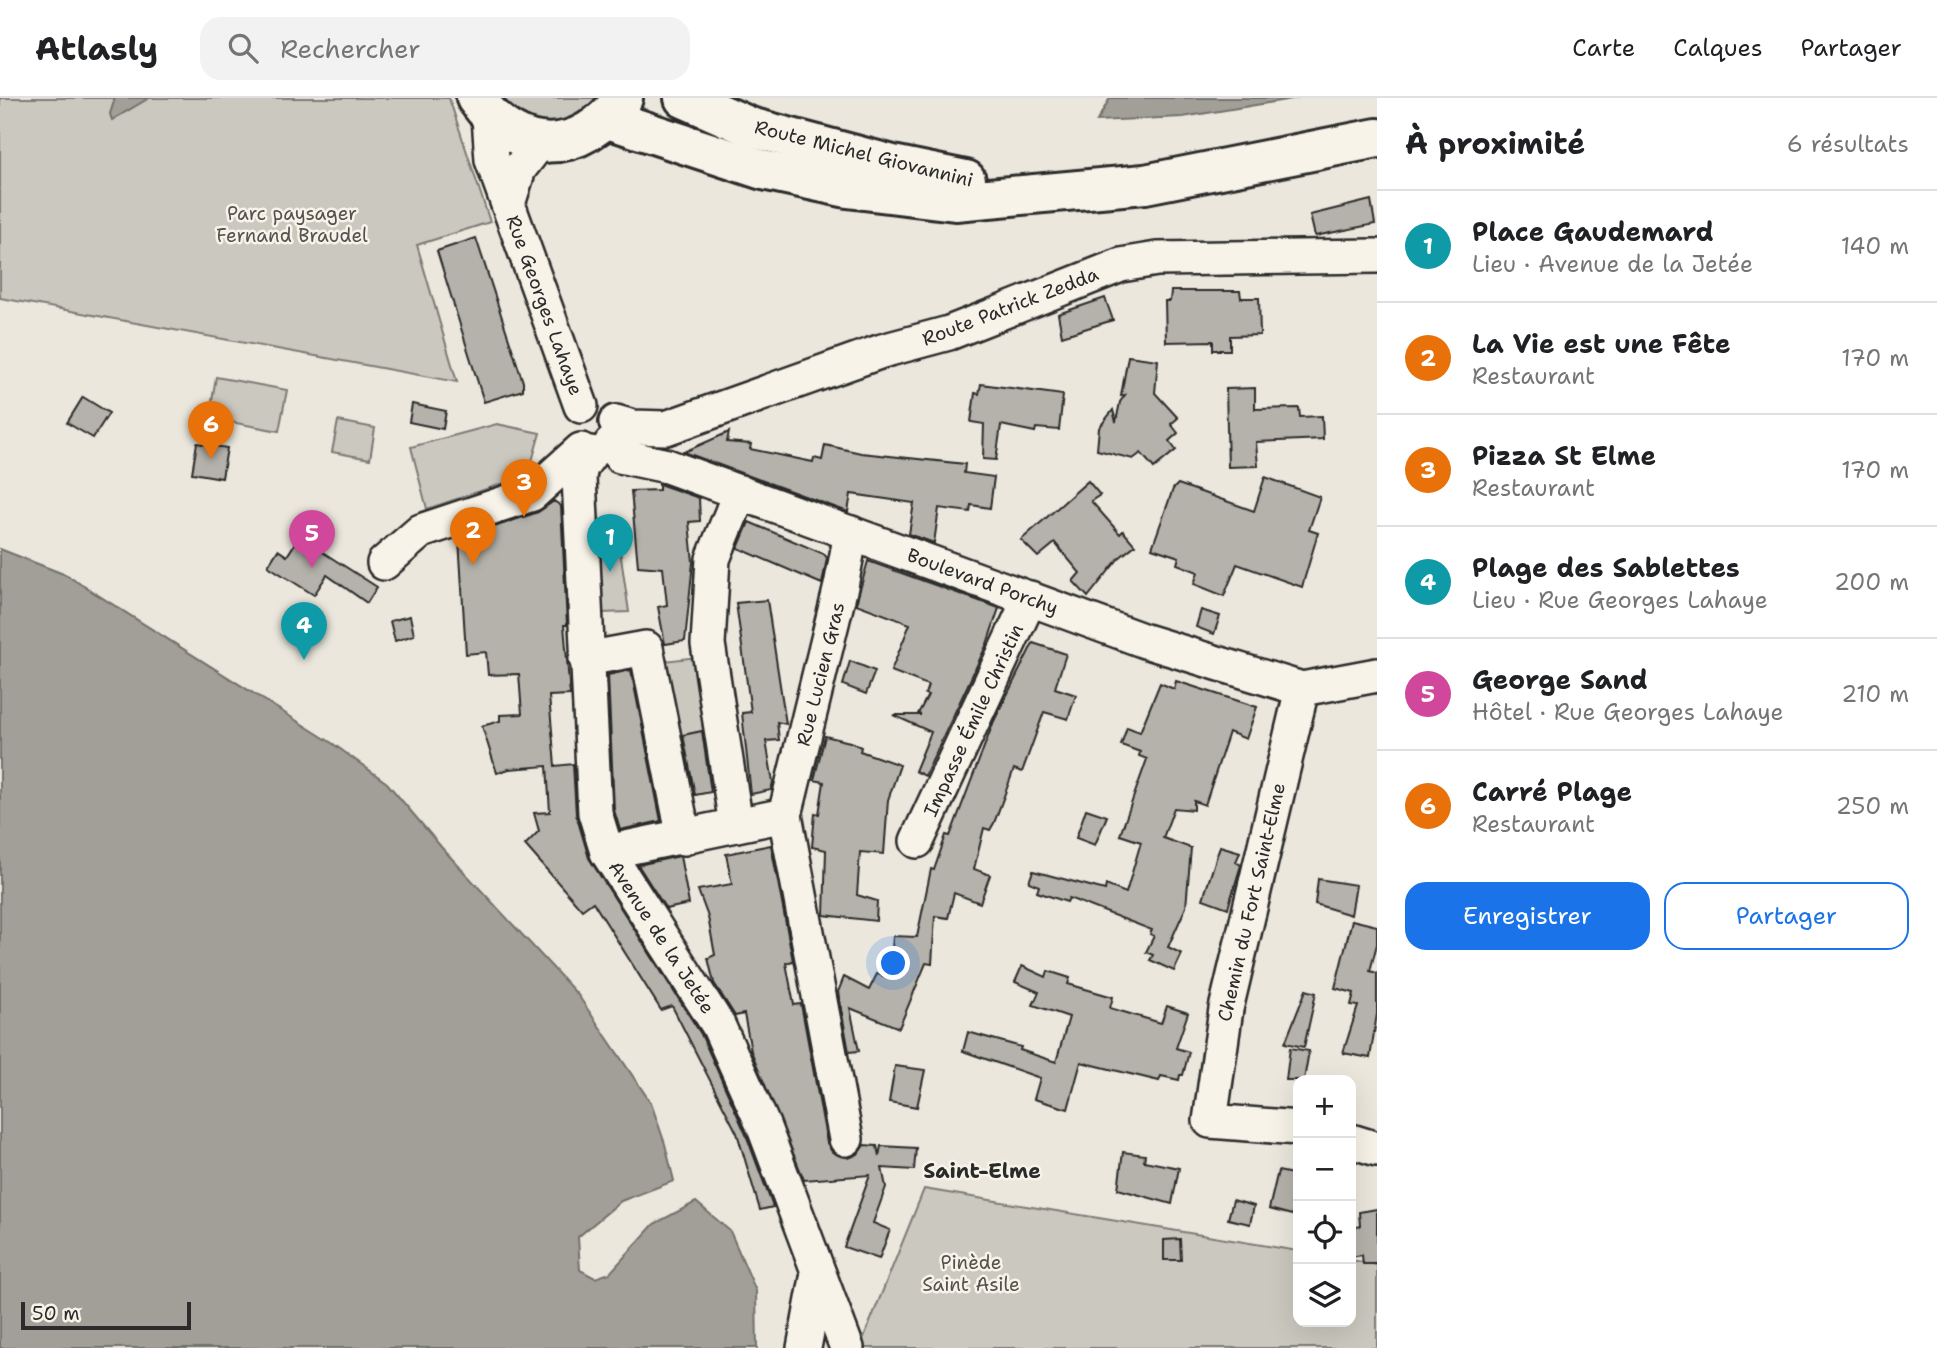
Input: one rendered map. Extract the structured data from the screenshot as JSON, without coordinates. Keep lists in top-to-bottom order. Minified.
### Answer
{"streets":{"main road":["Route Michel Giovannini"],"street":["Rue Georges Lahaye","Route Patrick Zedda","Boulevard Porchy","Rue Lucien Gras","Impasse Émile Christin","Chemin du Fort Saint-Elme","Avenue de la Jetée"]},"crossings":[["Rue Georges Lahaye","Boulevard Porchy"],["Route Patrick Zedda","Boulevard Porchy"],["Route Patrick Zedda","Avenue de la Jetée"],["Boulevard Porchy","Rue Lucien Gras"],["Boulevard Porchy","Impasse Émile Christin"],["Boulevard Porchy","Chemin du Fort Saint-Elme"],["Boulevard Porchy","Avenue de la Jetée"]],"districts":["Saint-Elme"],"parks":["Parc paysager Fernand Braudel","Pinède Saint Asile"],"scale_bar":"50 m","page":{"header":"Atlasly","search":"Rechercher","nav":["Carte","Calques","Partager"],"heading":["À proximité","6 résultats"],"list":[{"mark":"1","name":"Place Gaudemard","note":"Lieu · Avenue de la Jetée","value":"140 m"},{"mark":"2","name":"La Vie est une Fête","note":"Restaurant","value":"170 m"},{"mark":"3","name":"Pizza St Elme","note":"Restaurant","value":"170 m"},{"mark":"4","name":"Plage des Sablettes","note":"Lieu · Rue Georges Lahaye","value":"200 m"},{"mark":"5","name":"George Sand","note":"Hôtel · Rue Georges Lahaye","value":"210 m"},{"mark":"6","name":"Carré Plage","note":"Restaurant","value":"250 m"}],"pins":["6","3","2","5","1","4"],"buttons":["Enregistrer","Partager"],"map_buttons":["+","−"],"scale":"50 m"}}
